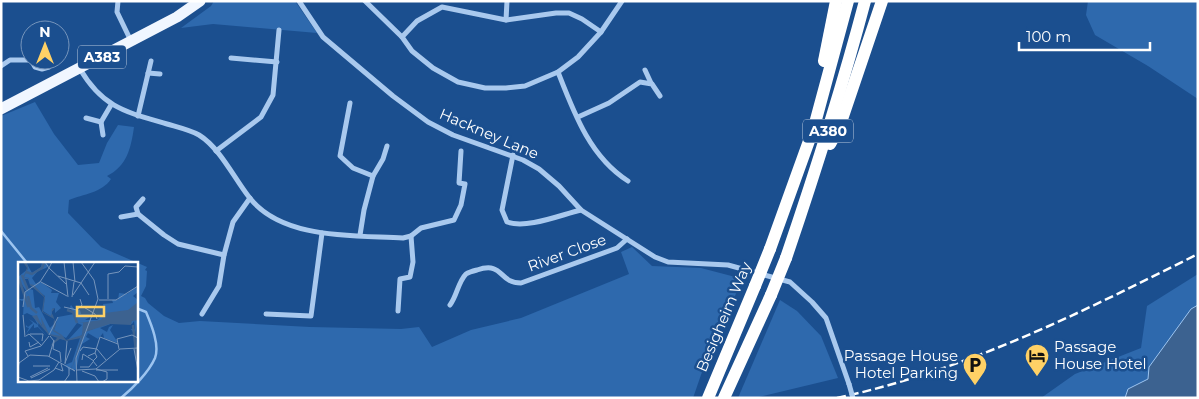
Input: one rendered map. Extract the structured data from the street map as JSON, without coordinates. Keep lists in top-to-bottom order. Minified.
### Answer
{"streets":{"highway":["A380","Besigheim Way"],"main road":["A383"],"street":["Hackney Lane","River Close"]},"crossings":[["A380","Besigheim Way"],["Hackney Lane","River Close"]],"places":{"hotel":["Passage House Hotel"],"parking":["Passage House Hotel Parking"]},"scale_bar":"100 m","north":"top"}
